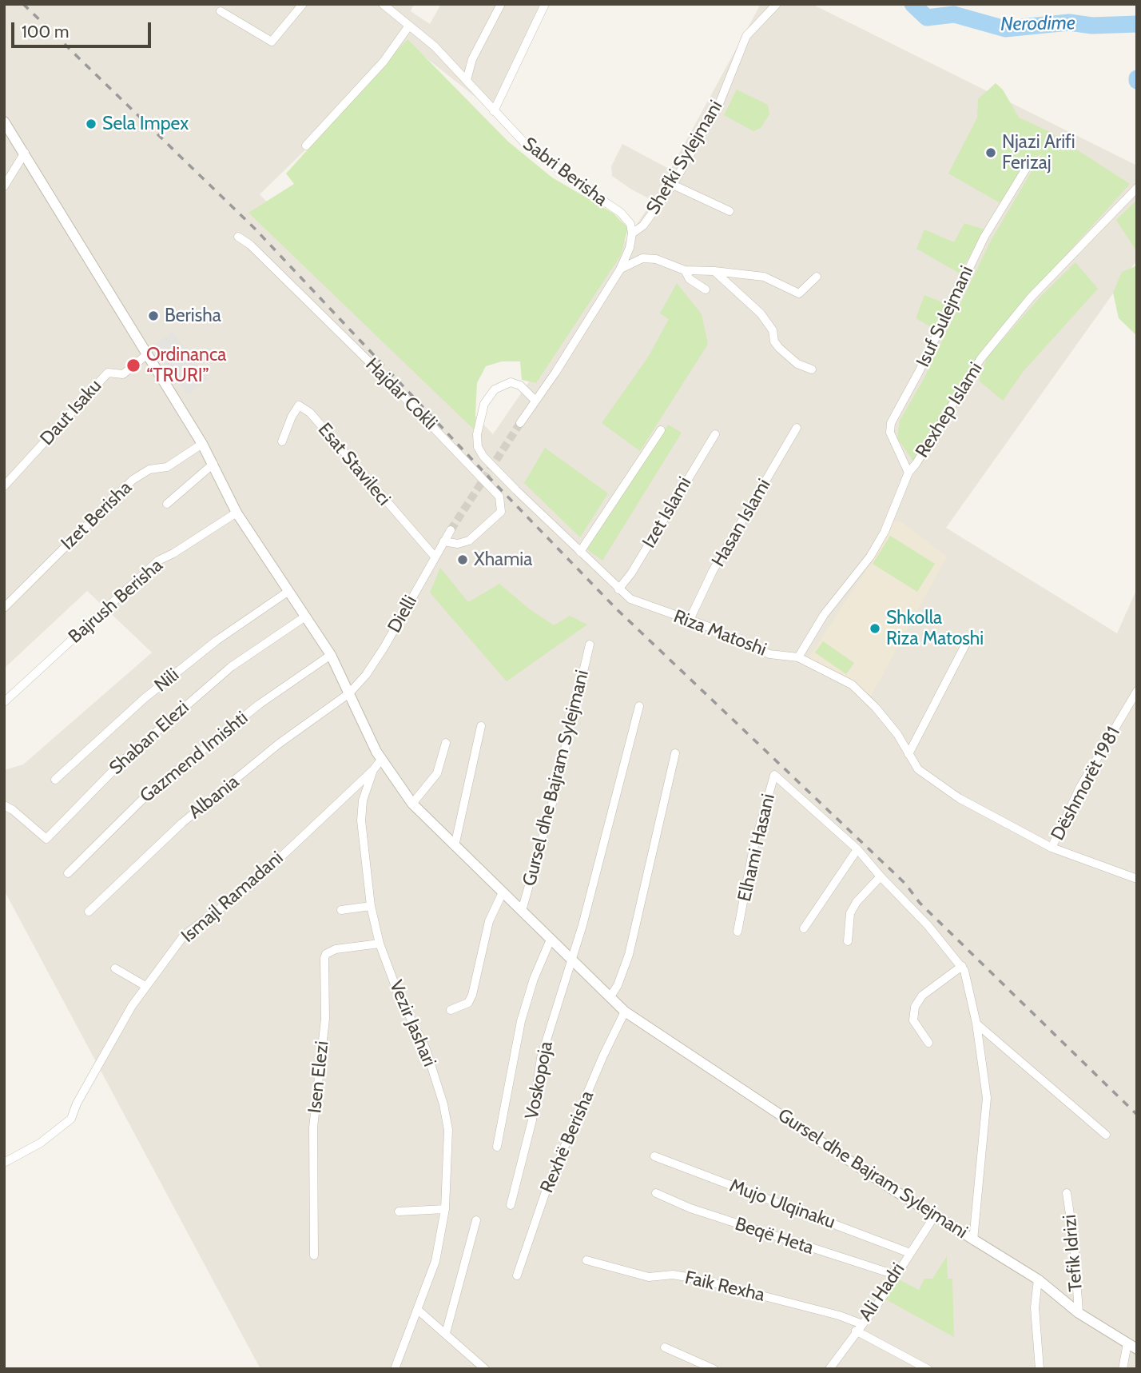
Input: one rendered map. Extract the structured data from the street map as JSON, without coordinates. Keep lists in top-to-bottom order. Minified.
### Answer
{"streets":{"street":["Shefki Sylejmani","Sabri Berisha","Isuf Sulejmani","Hajdar Cokli","Rexhep Islami","Daut Isaku","Esat Stavileci","Izet Islami","Izet Berisha","Hasan Islami","Bajrush Berisha","Dielli","Riza Matoshi","Nili","Shaban Elezi","Gazmend Imishti","Gursel dhe Bajram Sylejmani","Dëshmorët 1981","Albania","Elhami Hasani","Ismajl Ramadani","Vezir Jashari","Isen Elezi","Voskopoja","Rexhë Berisha","Mujo Ulqinaku","Beqë Heta","Tefik Idrizi","Faik Rexha","Ali Hadri"]},"crossings":[["Shefki Sylejmani","Sabri Berisha"],["Isuf Sulejmani","Rexhep Islami"],["Hajdar Cokli","Dielli"],["Rexhep Islami","Riza Matoshi"],["Daut Isaku","Gursel dhe Bajram Sylejmani"],["Esat Stavileci","Dielli"],["Izet Islami","Riza Matoshi"],["Izet Berisha","Gursel dhe Bajram Sylejmani"],["Hasan Islami","Riza Matoshi"],["Bajrush Berisha","Gursel dhe Bajram Sylejmani"],["Dielli","Gursel dhe Bajram Sylejmani"],["Dielli","Albania"],["Riza Matoshi","Dëshmorët 1981"],["Nili","Gursel dhe Bajram Sylejmani"],["Shaban Elezi","Gursel dhe Bajram Sylejmani"],["Gazmend Imishti","Gursel dhe Bajram Sylejmani"],["Gursel dhe Bajram Sylejmani","Albania"],["Gursel dhe Bajram Sylejmani","Elhami Hasani"],["Gursel dhe Bajram Sylejmani","Vezir Jashari"],["Gursel dhe Bajram Sylejmani","Voskopoja"],["Gursel dhe Bajram Sylejmani","Rexhë Berisha"],["Gursel dhe Bajram Sylejmani","Tefik Idrizi"],["Gursel dhe Bajram Sylejmani","Ali Hadri"],["Ismajl Ramadani","Vezir Jashari"],["Vezir Jashari","Isen Elezi"],["Mujo Ulqinaku","Ali Hadri"],["Beqë Heta","Ali Hadri"],["Faik Rexha","Ali Hadri"]],"water":["Nerodime"],"places":["Sela Impex","Njazi Arifi Ferizaj","Berisha","Ordinanca “TRURI”","Xhamia","Shkolla Riza Matoshi"],"scale_bar":"100 m"}
